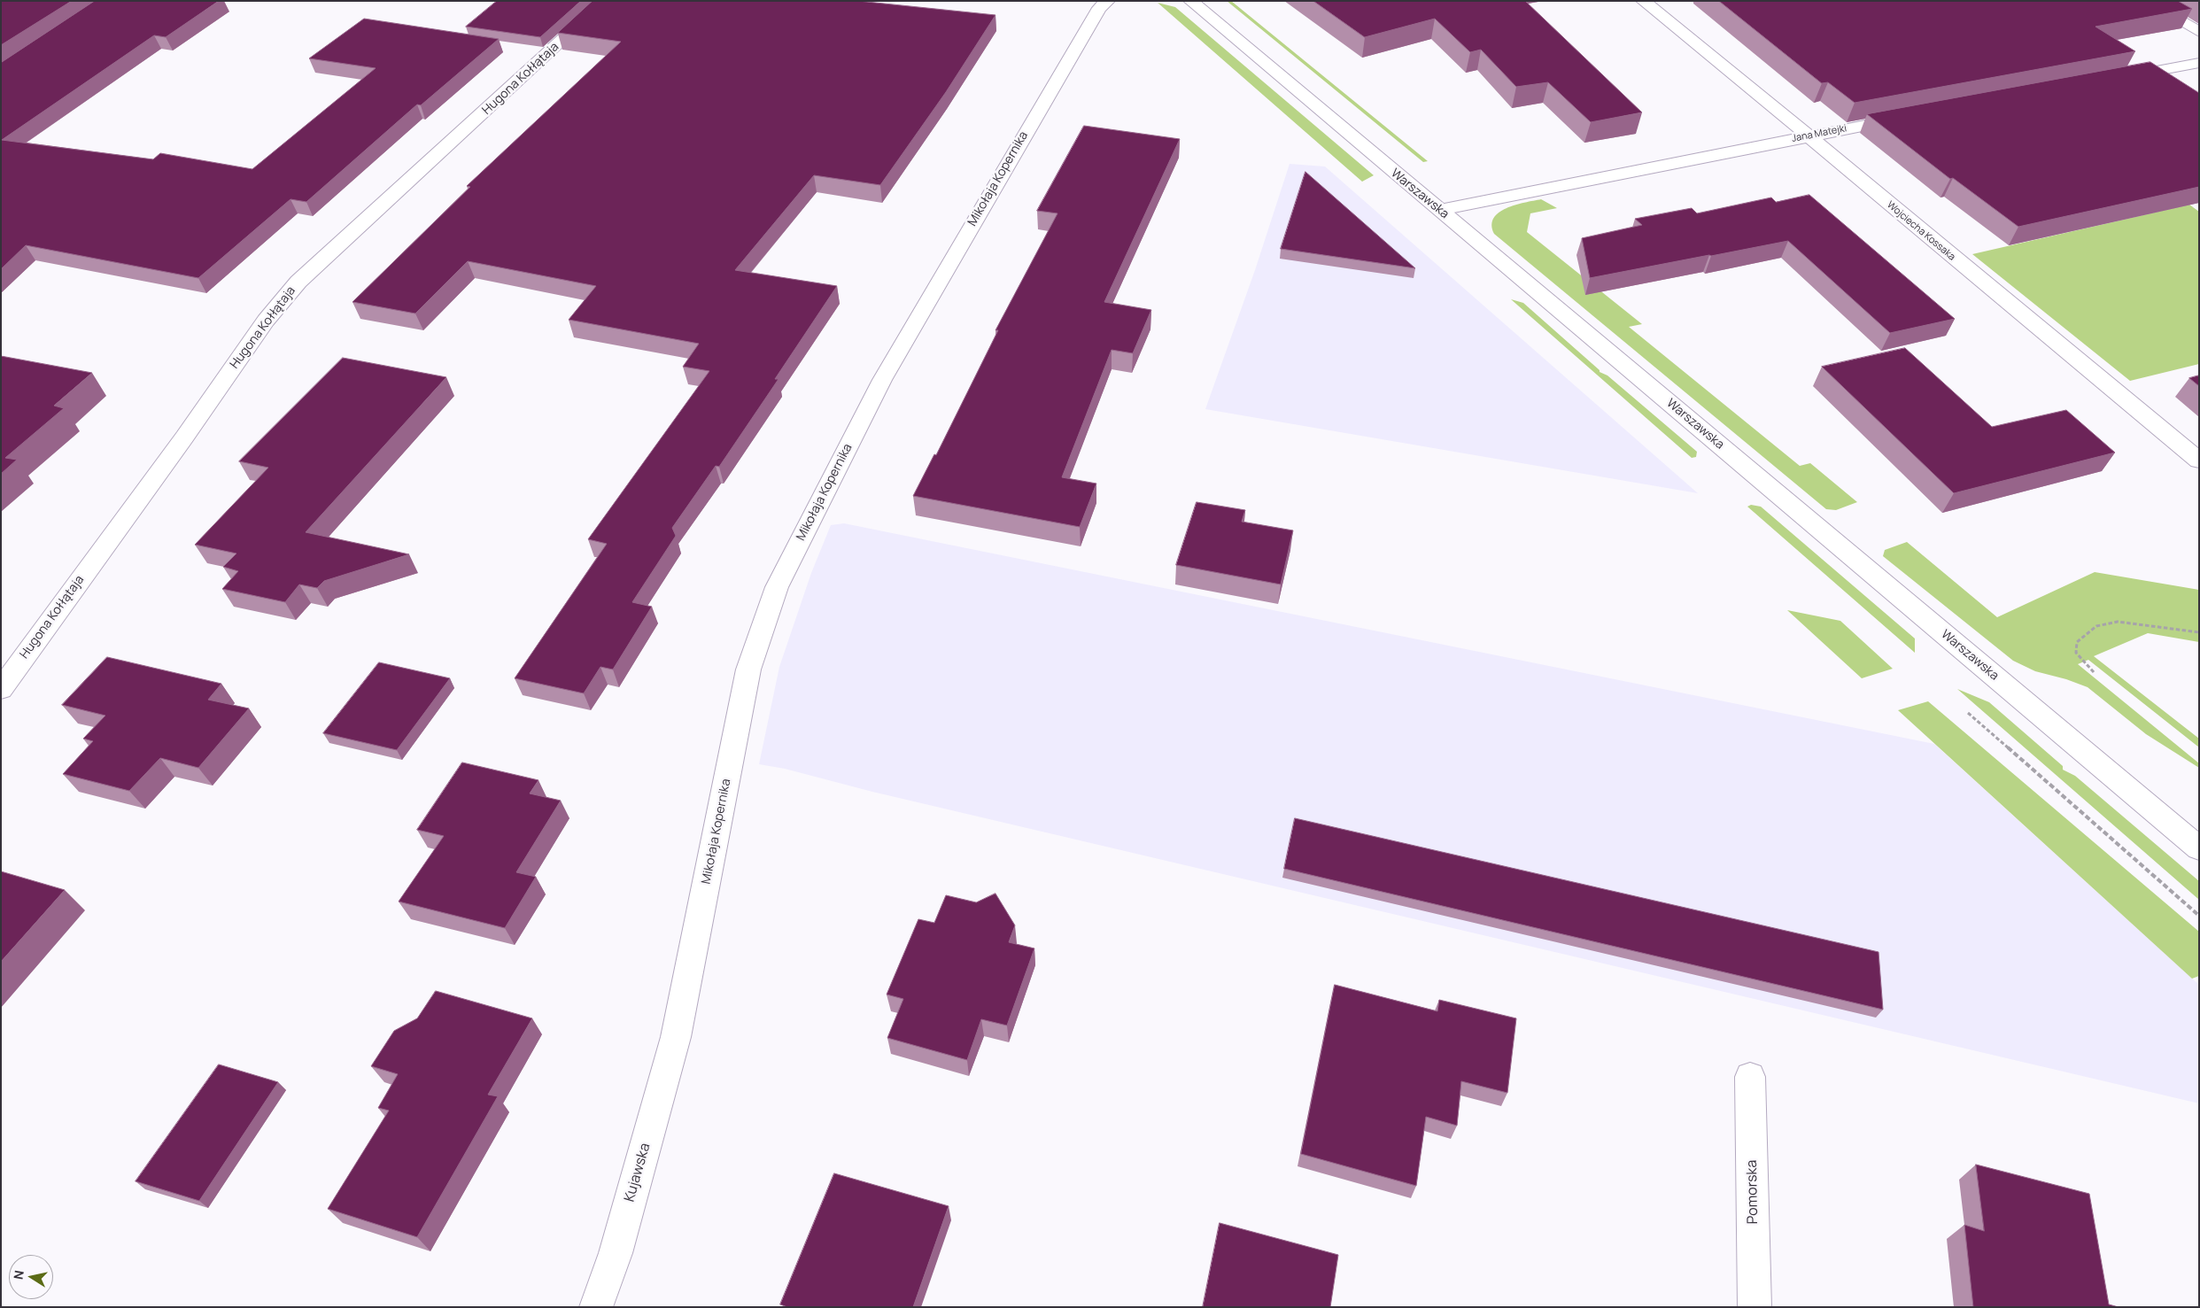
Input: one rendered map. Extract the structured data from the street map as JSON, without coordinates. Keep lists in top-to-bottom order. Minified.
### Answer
{"streets":{"street":["Hugona Kołłątaja","Jana Matejki","Mikołaja Kopernika","Warszawska","Wojciecha Kossaka","Kujawska","Pomorska"]},"crossings":[["Jana Matejki","Warszawska"],["Jana Matejki","Wojciecha Kossaka"],["Mikołaja Kopernika","Kujawska"]],"north":"left"}
